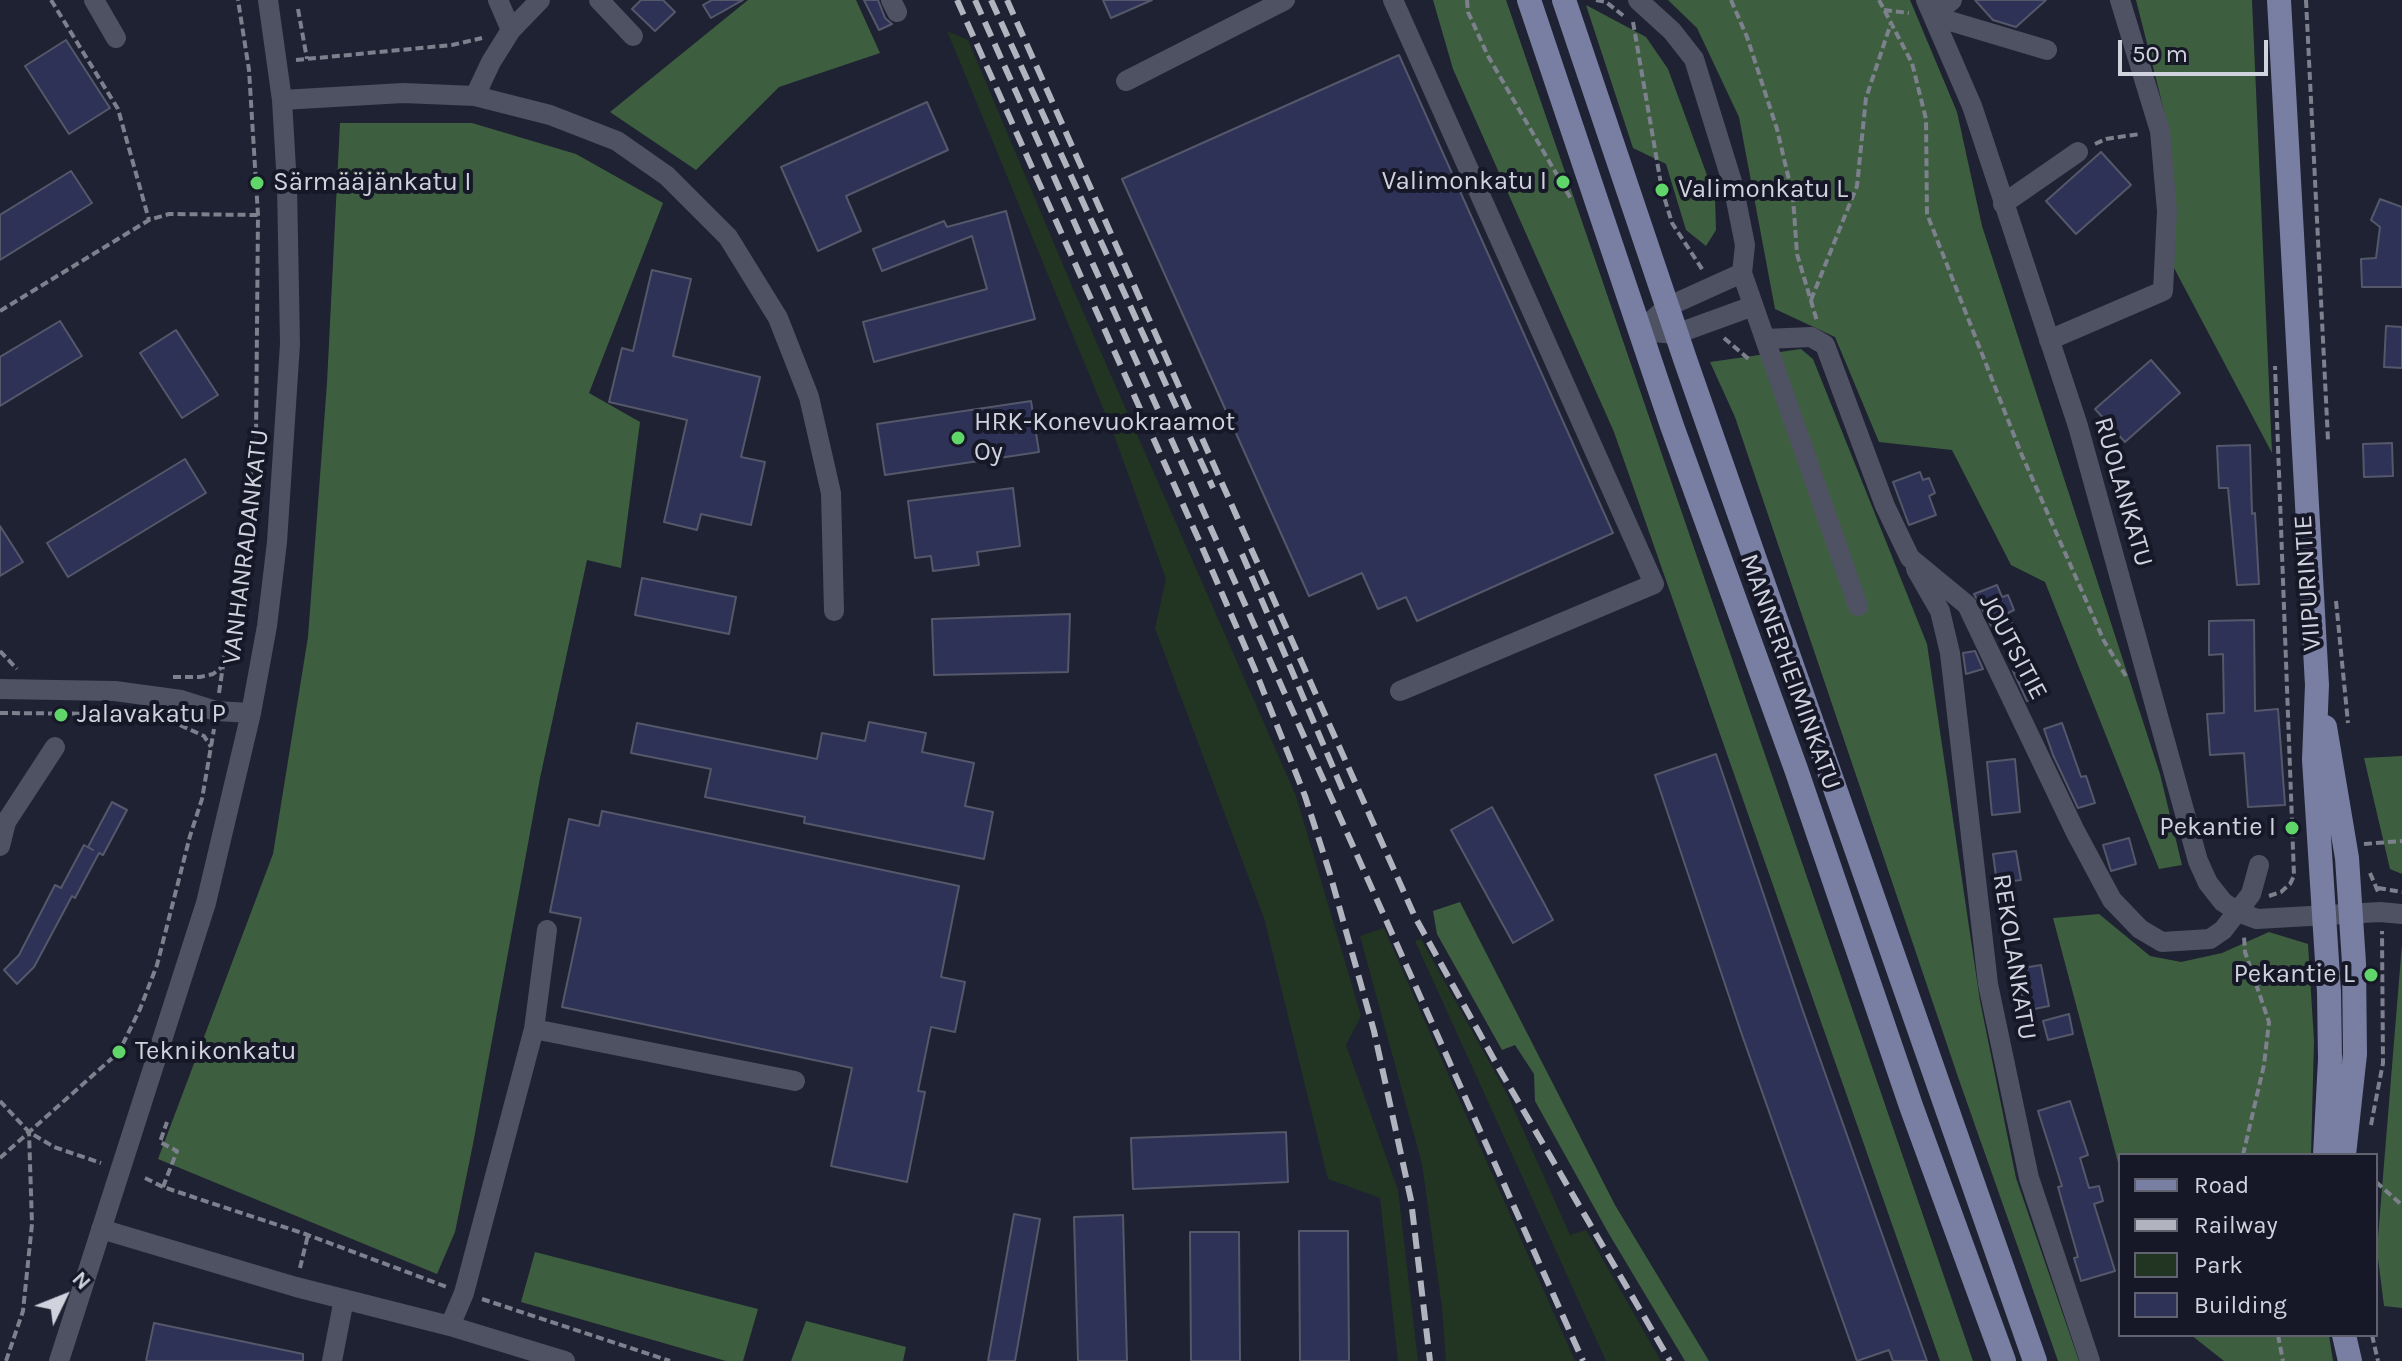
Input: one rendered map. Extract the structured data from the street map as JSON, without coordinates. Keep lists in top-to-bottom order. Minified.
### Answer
{"streets":{"main road":["VIIPURINTIE","MANNERHEIMINKATU"],"street":["RUOLANKATU","VANHANRADANKATU","JOUTSITIE","REKOLANKATU"]},"crossings":[["RUOLANKATU","JOUTSITIE"],["JOUTSITIE","REKOLANKATU"]],"places":["Valimonkatu I","Särmääjänkatu I","Valimonkatu L","HRK-Konevuokraamot Oy","Jalavakatu P","Pekantie I","Pekantie L","Teknikonkatu"],"legend":["Road","Railway","Park","Building"],"scale_bar":"50 m","north":"top right"}
